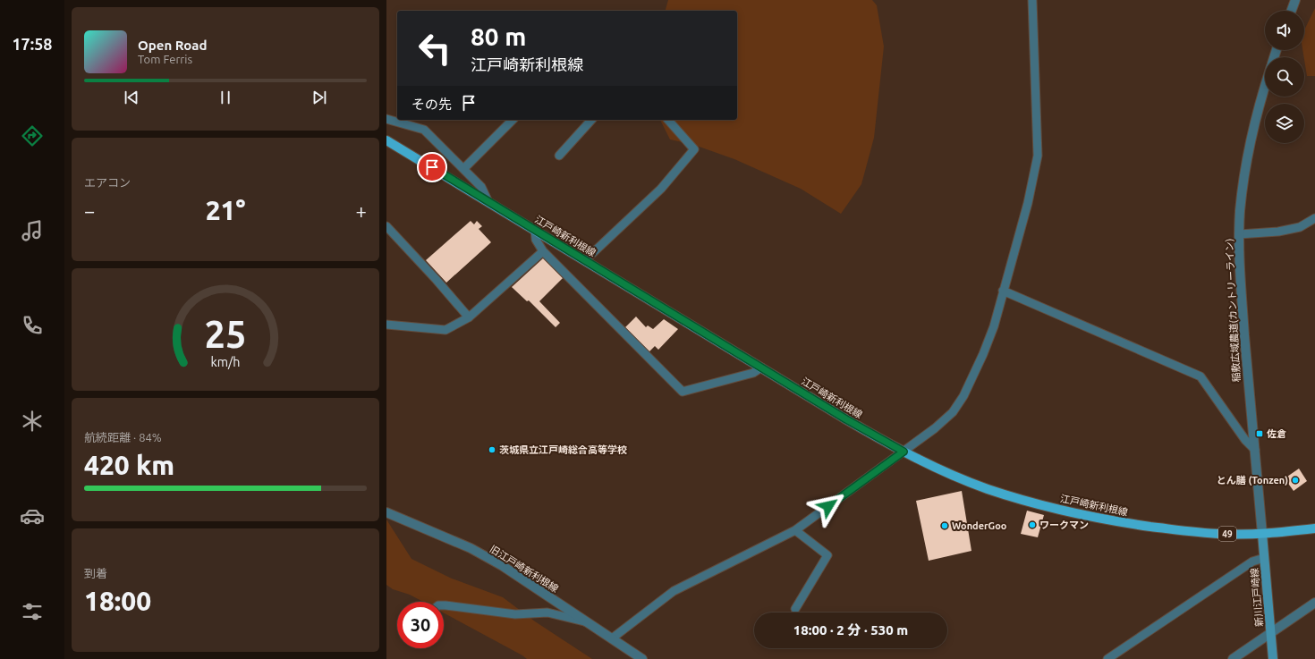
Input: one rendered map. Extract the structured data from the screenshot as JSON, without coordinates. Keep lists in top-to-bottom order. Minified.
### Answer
{"streets":{"main road":["江戸崎新利根線","49","新川江戸崎線"],"street":["稲敷広域農道(カントリーライン)","旧江戸崎新利根線"]},"crossings":[["江戸崎新利根線","稲敷広域農道(カントリーライン)"],["江戸崎新利根線","新川江戸崎線"],["稲敷広域農道(カントリーライン)","新川江戸崎線"]],"places":{"transit":["佐倉"],"other":["茨城県立江戸崎総合高等学校","とん膳 (Tonzen)","ワークマン","WonderGoo"]},"page":{"tabs":"17:58","turn":["80 m","江戸崎新利根線"],"song":["Open Road","Tom Ferris"],"then":"その先","tile":["エアコン",["航続距離 · 84%","420 km"],["到着","18:00"]],"heat":["−","21°","+"],"limit":"30","trip":"18:00 · 2 分 · 530 m","gauge":["25","km/h"]}}
